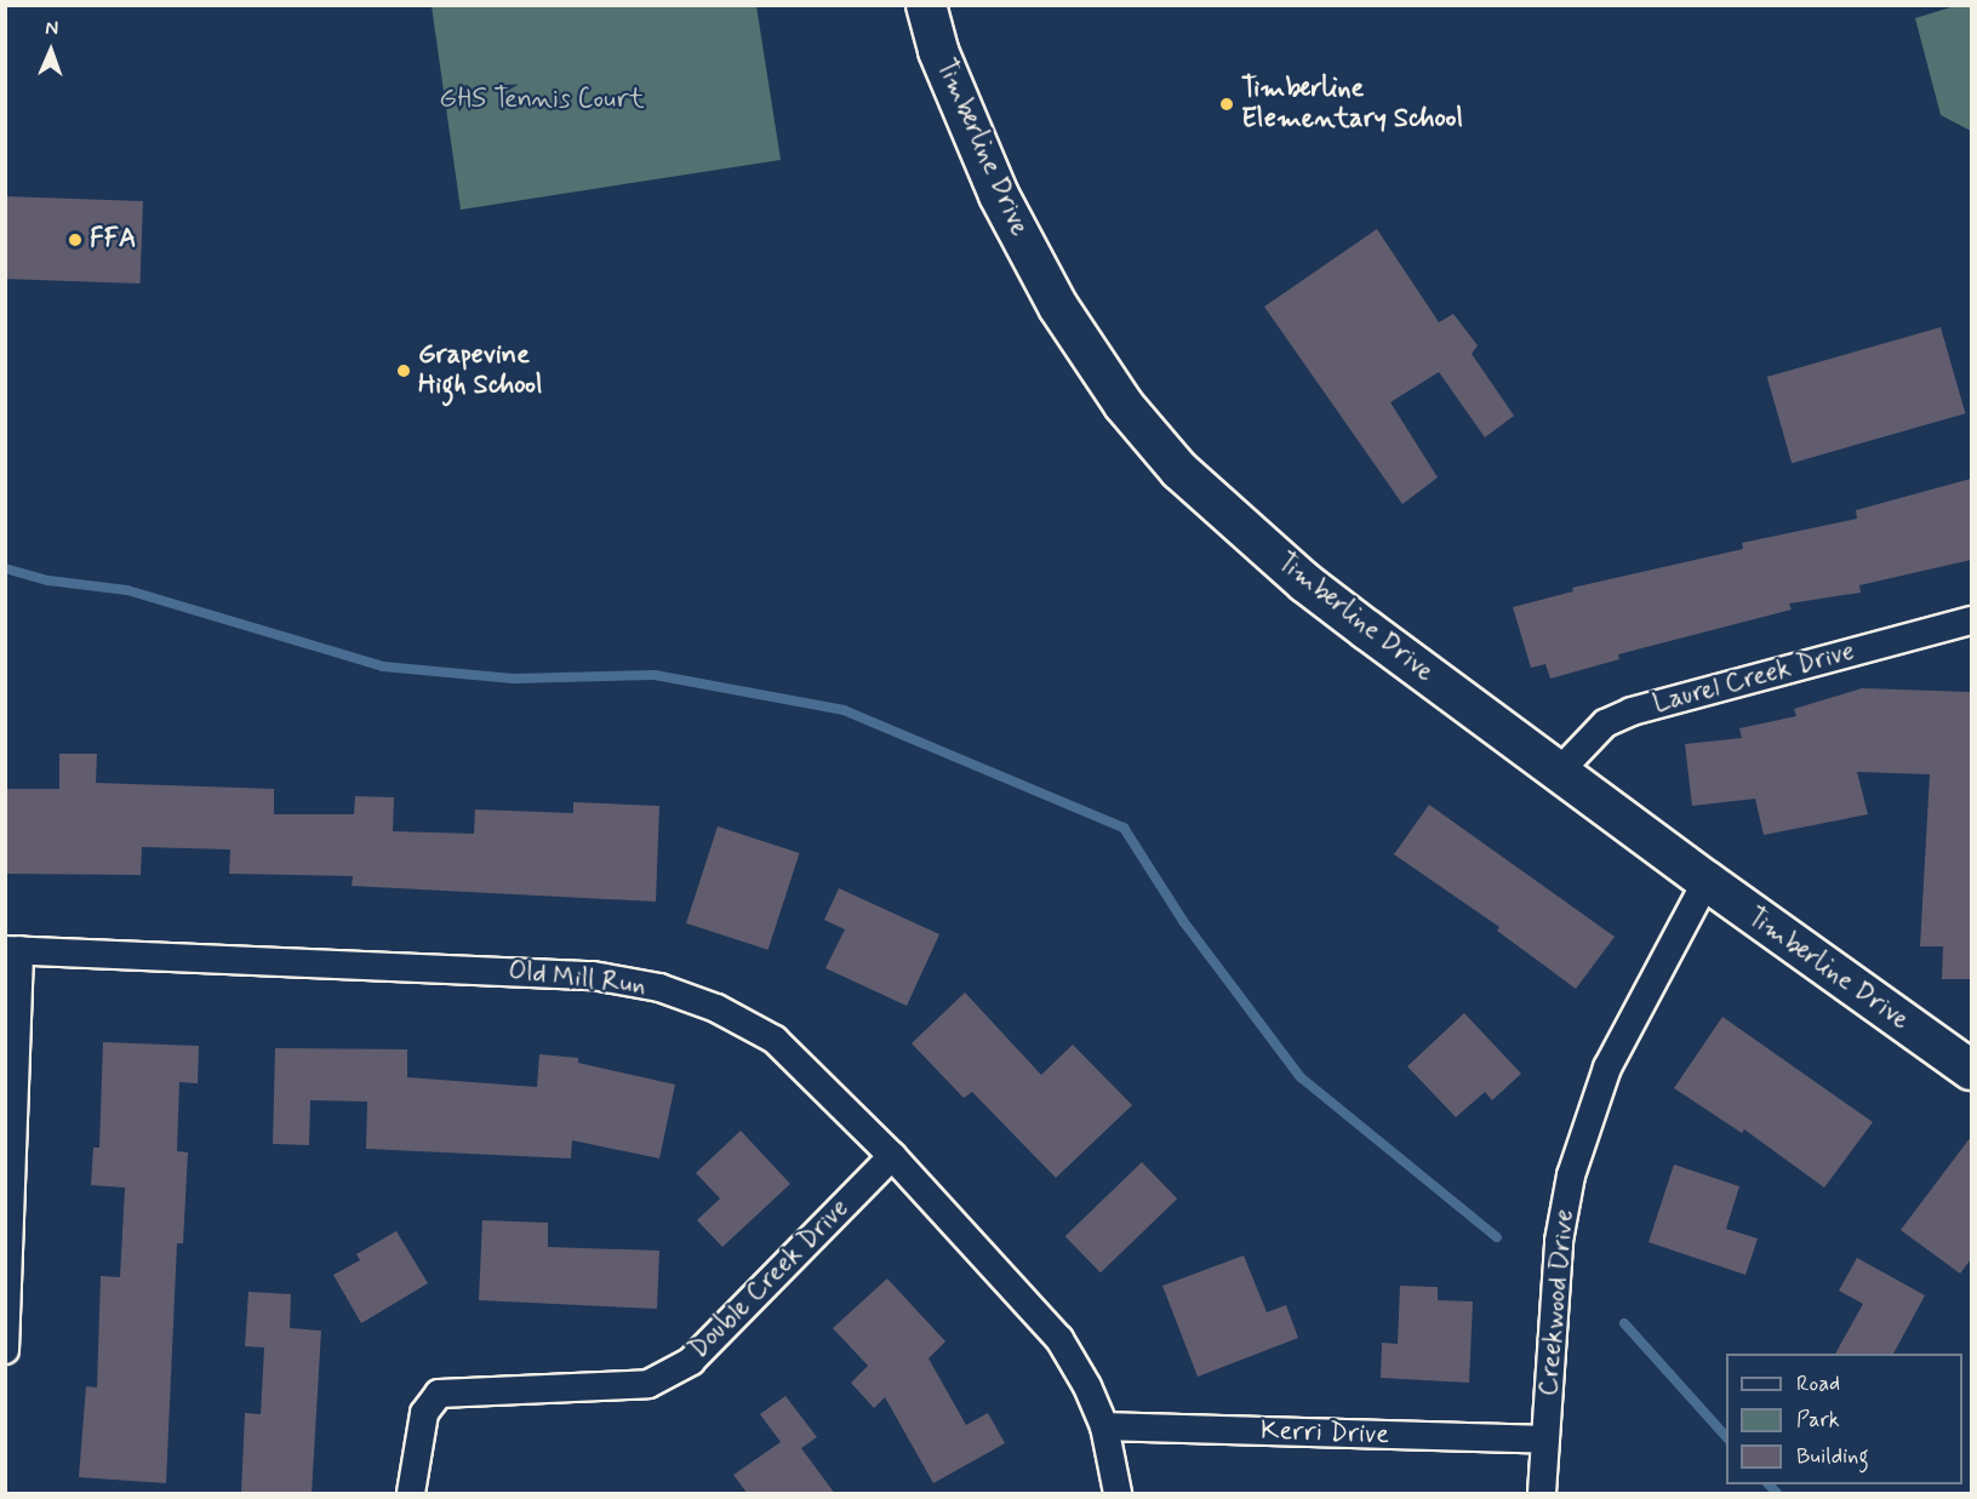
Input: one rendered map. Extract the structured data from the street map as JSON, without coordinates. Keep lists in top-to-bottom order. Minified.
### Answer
{"streets":{"street":["Timberline Drive","Laurel Creek Drive","Old Mill Run","Double Creek Drive","Creekwood Drive","Kerri Drive"]},"crossings":[["Timberline Drive","Laurel Creek Drive"],["Timberline Drive","Creekwood Drive"],["Old Mill Run","Double Creek Drive"],["Old Mill Run","Kerri Drive"],["Creekwood Drive","Kerri Drive"]],"parks":["GHS Tennis Court"],"places":["Timberline Elementary School","FFA","Grapevine High School"],"legend":["Road","Park","Building"],"north":"top"}
